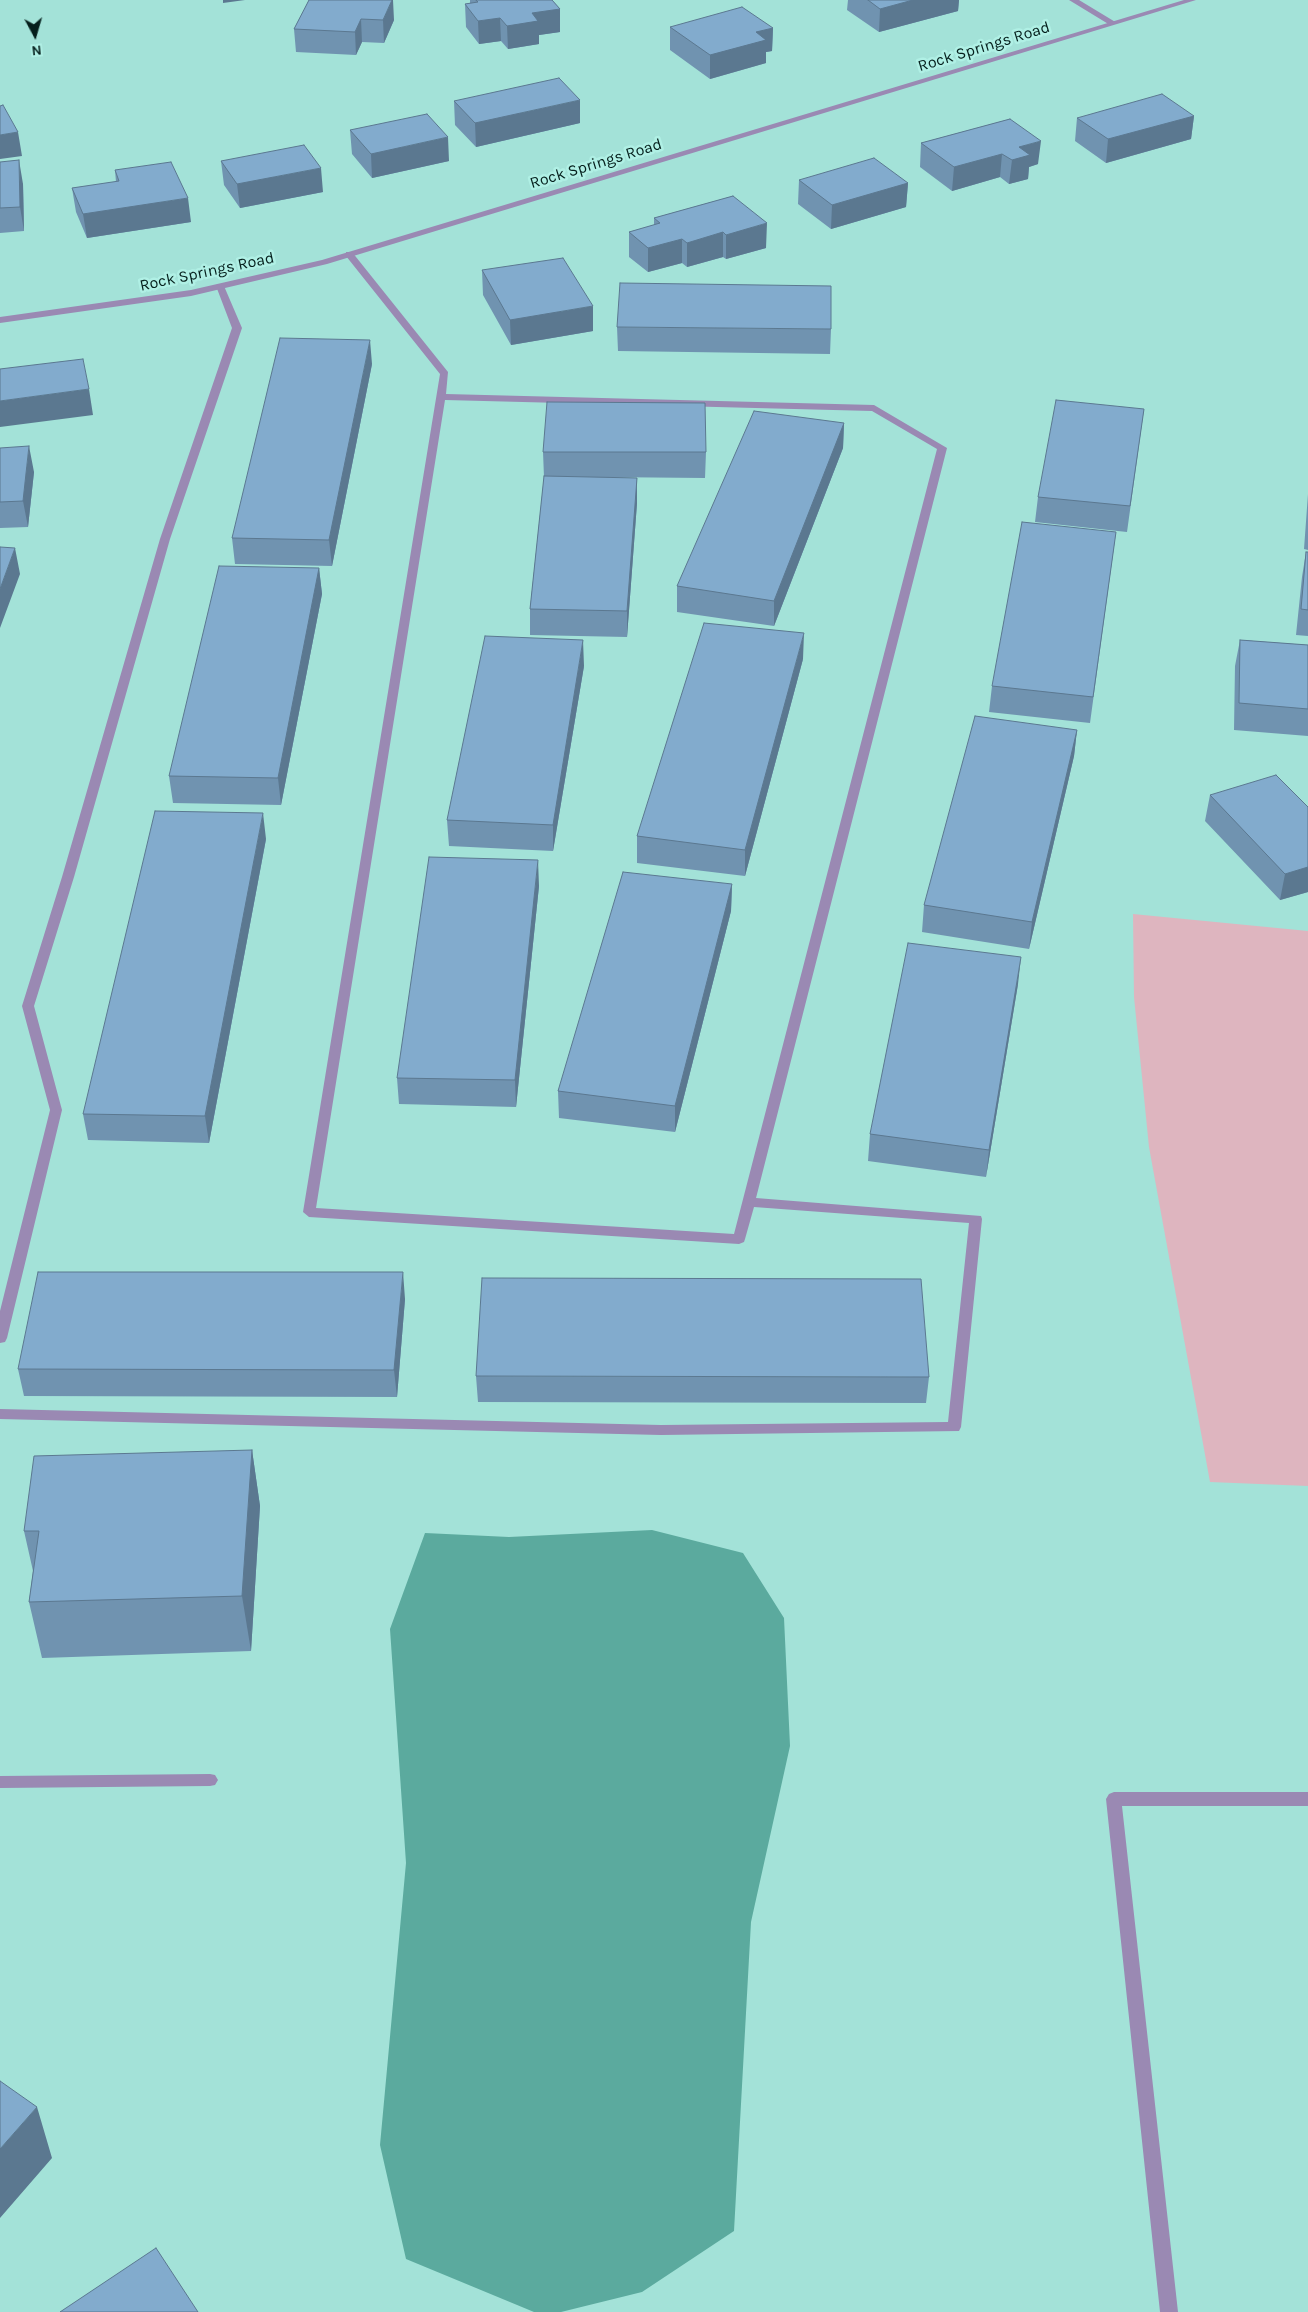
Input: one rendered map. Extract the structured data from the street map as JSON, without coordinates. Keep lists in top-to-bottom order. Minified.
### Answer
{"streets":{"street":["Rock Springs Road"]},"north":"bottom"}
